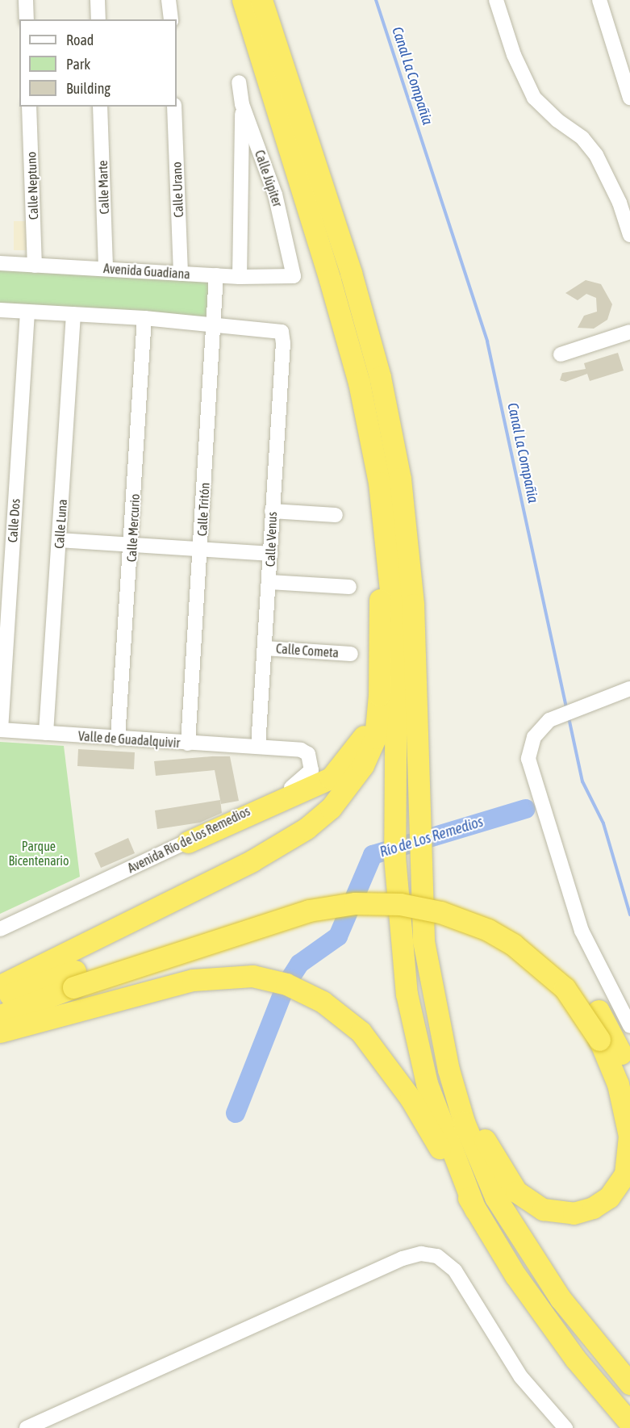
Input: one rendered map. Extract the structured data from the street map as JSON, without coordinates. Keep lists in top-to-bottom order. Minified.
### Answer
{"streets":{"street":["Calle Júpiter","Calle Neptuno","Calle Marte","Calle Urano","Avenida Guadiana","Calle Tritón","Calle Dos","Calle Luna","Calle Mercurio","Calle Venus","Calle Cometa","Valle de Guadalquivir","Avenida Río de los Remedios"]},"crossings":[["Calle Júpiter","Avenida Guadiana"],["Calle Neptuno","Avenida Guadiana"],["Calle Marte","Avenida Guadiana"],["Calle Urano","Avenida Guadiana"],["Avenida Guadiana","Calle Tritón"],["Calle Tritón","Calle Venus"],["Calle Tritón","Valle de Guadalquivir"],["Calle Dos","Valle de Guadalquivir"],["Calle Luna","Valle de Guadalquivir"],["Calle Mercurio","Valle de Guadalquivir"],["Calle Venus","Calle Cometa"],["Calle Venus","Valle de Guadalquivir"],["Calle Venus","Avenida Río de los Remedios"],["Valle de Guadalquivir","Avenida Río de los Remedios"]],"water":["Canal La Compañia","Río de Los Remedios"],"parks":["Parque Bicentenario"],"legend":["Road","Park","Building"]}
